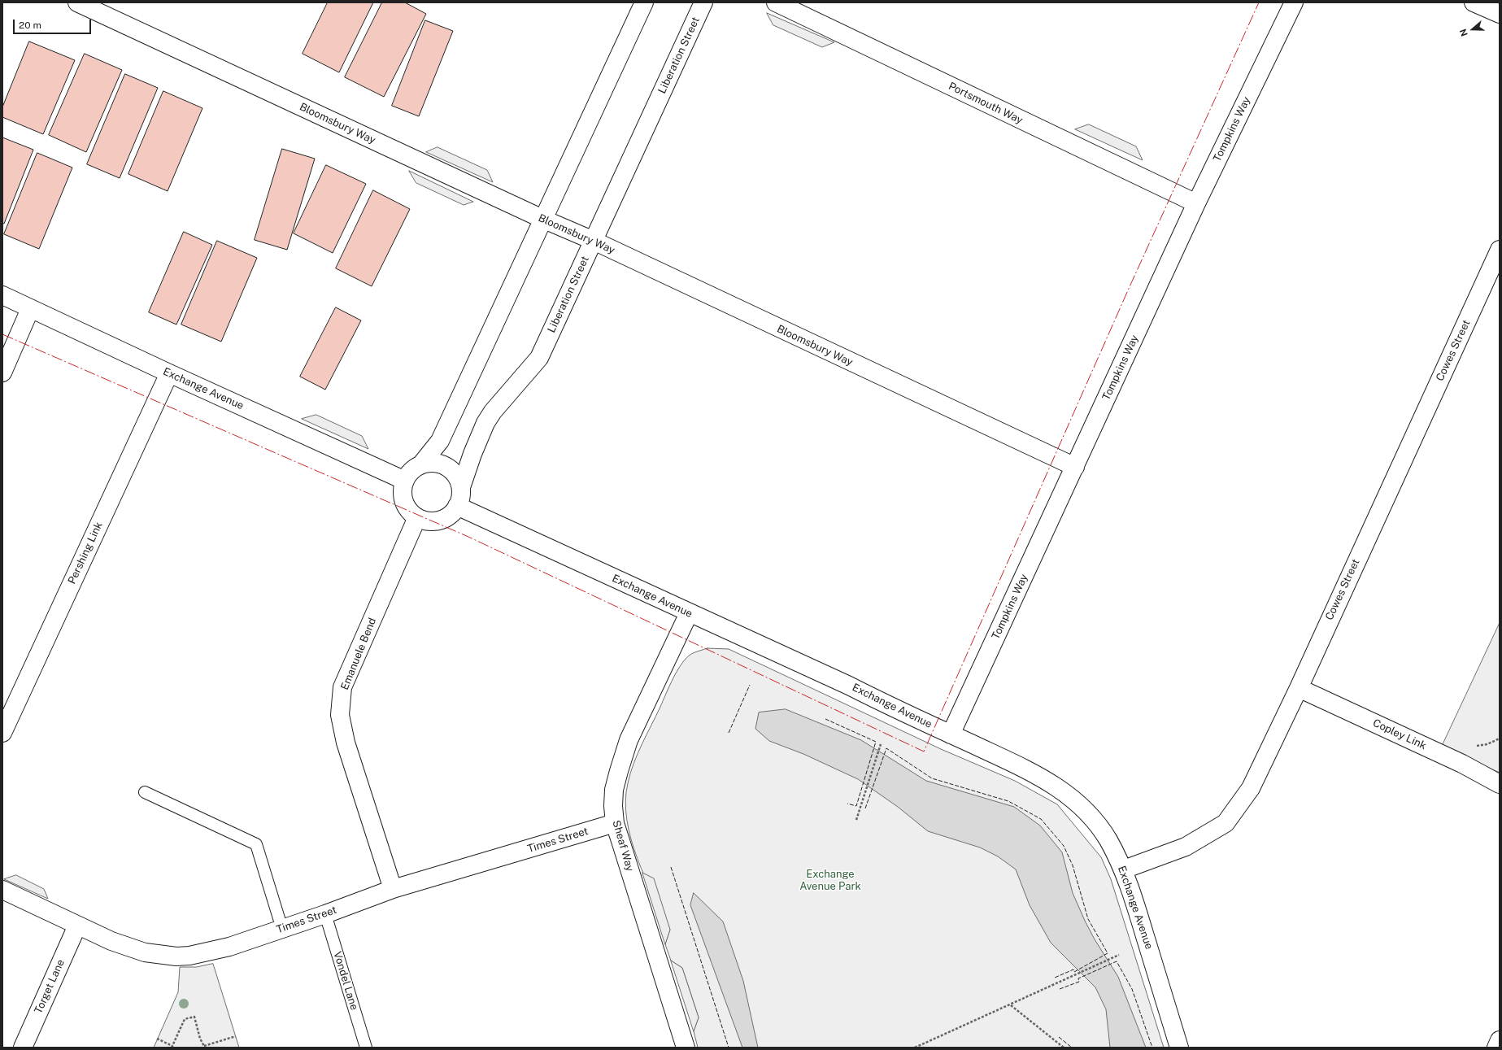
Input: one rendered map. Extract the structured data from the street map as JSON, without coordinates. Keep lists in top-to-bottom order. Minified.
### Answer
{"streets":{"street":["Liberation Street","Portsmouth Way","Bloomsbury Way","Tompkins Way","Cowes Street","Exchange Avenue","Pershing Link","Emanuele Bend","Copley Link","Times Street","Sheaf Way","Torget Lane"],"lane":["Vondel Lane"]},"crossings":[["Liberation Street","Bloomsbury Way"],["Liberation Street","Exchange Avenue"],["Liberation Street","Emanuele Bend"],["Portsmouth Way","Tompkins Way"],["Bloomsbury Way","Tompkins Way"],["Tompkins Way","Exchange Avenue"],["Cowes Street","Exchange Avenue"],["Cowes Street","Copley Link"],["Exchange Avenue","Pershing Link"],["Exchange Avenue","Emanuele Bend"],["Exchange Avenue","Sheaf Way"],["Emanuele Bend","Times Street"],["Times Street","Sheaf Way"],["Times Street","Vondel Lane"],["Times Street","Torget Lane"]],"parks":["Exchange Avenue Park"],"scale_bar":"20 m","north":"left"}
